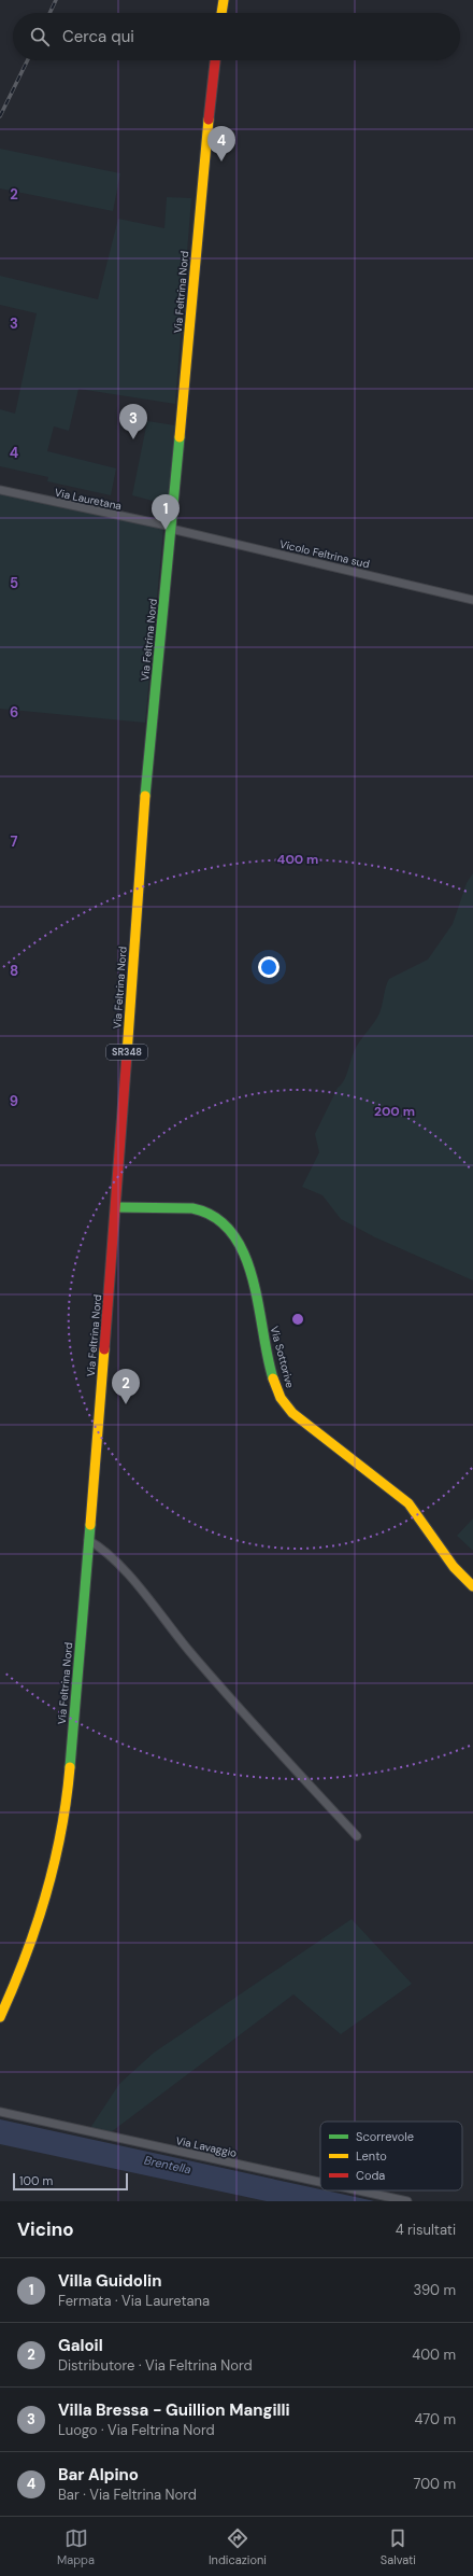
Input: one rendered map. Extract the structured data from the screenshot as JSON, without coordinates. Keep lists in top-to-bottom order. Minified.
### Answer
{"streets":{"main road":["Via Feltrina Nord","SR348","Via Sottorive"],"street":["Via Lauretana","Vicolo Feltrina sud","Via Lavaggio"]},"crossings":[["Via Feltrina Nord","Via Lauretana"],["Via Feltrina Nord","Vicolo Feltrina sud"],["Via Feltrina Nord","Via Sottorive"],["Via Lauretana","Vicolo Feltrina sud"]],"water":["Brentella"],"legend":["Scorrevole","Lento","Coda"],"scale_bar":"100 m","page":{"search":"Cerca qui","pins":["4","3","1","2"],"scale":"100 m","heading":["Vicino","4 risultati"],"list":[{"mark":"1","name":"Villa Guidolin","note":"Fermata · Via Lauretana","value":"390 m"},{"mark":"2","name":"Galoil","note":"Distributore · Via Feltrina Nord","value":"400 m"},{"mark":"3","name":"Villa Bressa - Guillion Mangilli","note":"Luogo · Via Feltrina Nord","value":"470 m"},{"mark":"4","name":"Bar Alpino","note":"Bar · Via Feltrina Nord","value":"700 m"}],"nav":["Mappa","Indicazioni","Salvati"]},"grid":{"rows":["2","3","4","5","6","7","8","9"]},"rings":["400 m","200 m"]}
